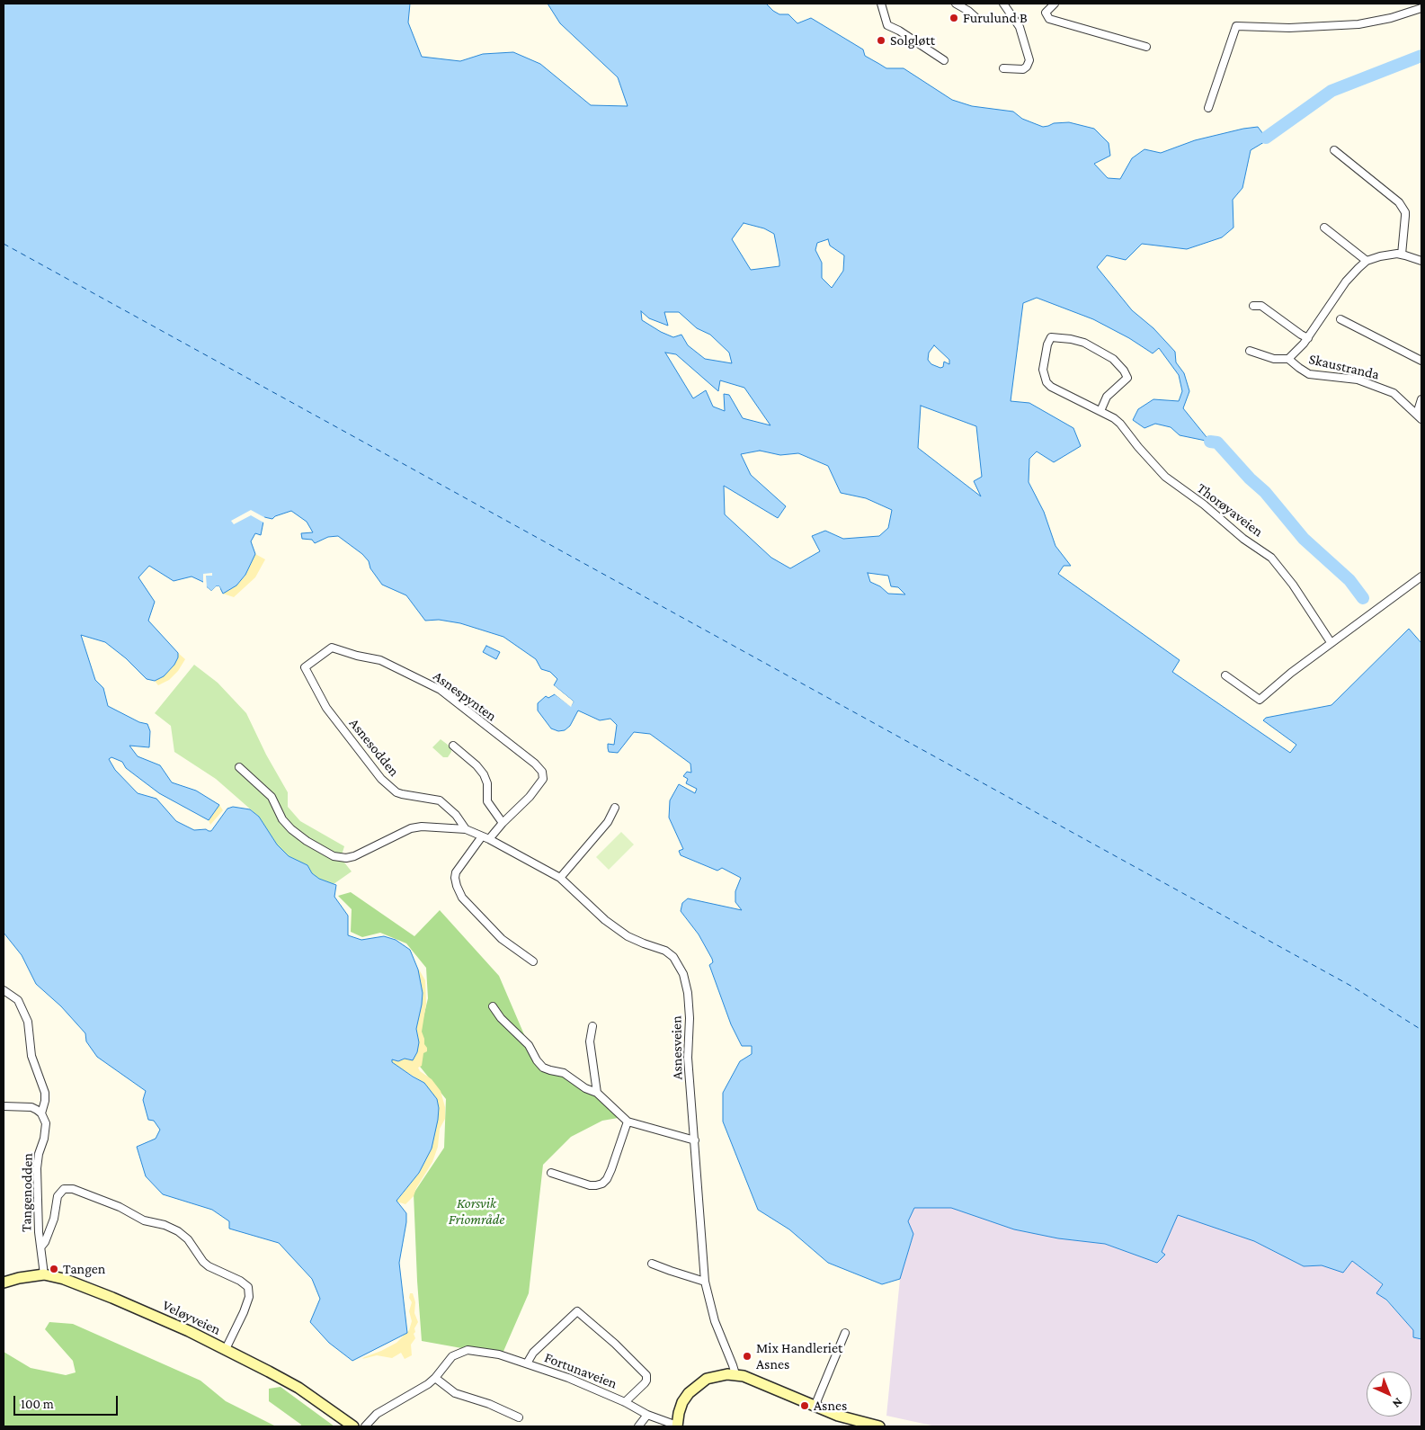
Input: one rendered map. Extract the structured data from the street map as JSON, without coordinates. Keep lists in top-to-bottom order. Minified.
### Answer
{"streets":{"main road":["Veløyveien"],"street":["Skaustranda","Thorøyaveien","Asnespynten","Asnesodden","Asnesveien","Tangenodden","Fortunaveien"]},"crossings":[["Asnespynten","Asnesodden"],["Asnespynten","Asnesveien"],["Asnesodden","Asnesveien"],["Tangenodden","Veløyveien"]],"parks":["Korsvik Friområde"],"places":["Furulund B","Solgløtt","Tangen","Mix Handleriet Asnes","Asnes"],"scale_bar":"100 m","north":"bottom right"}
